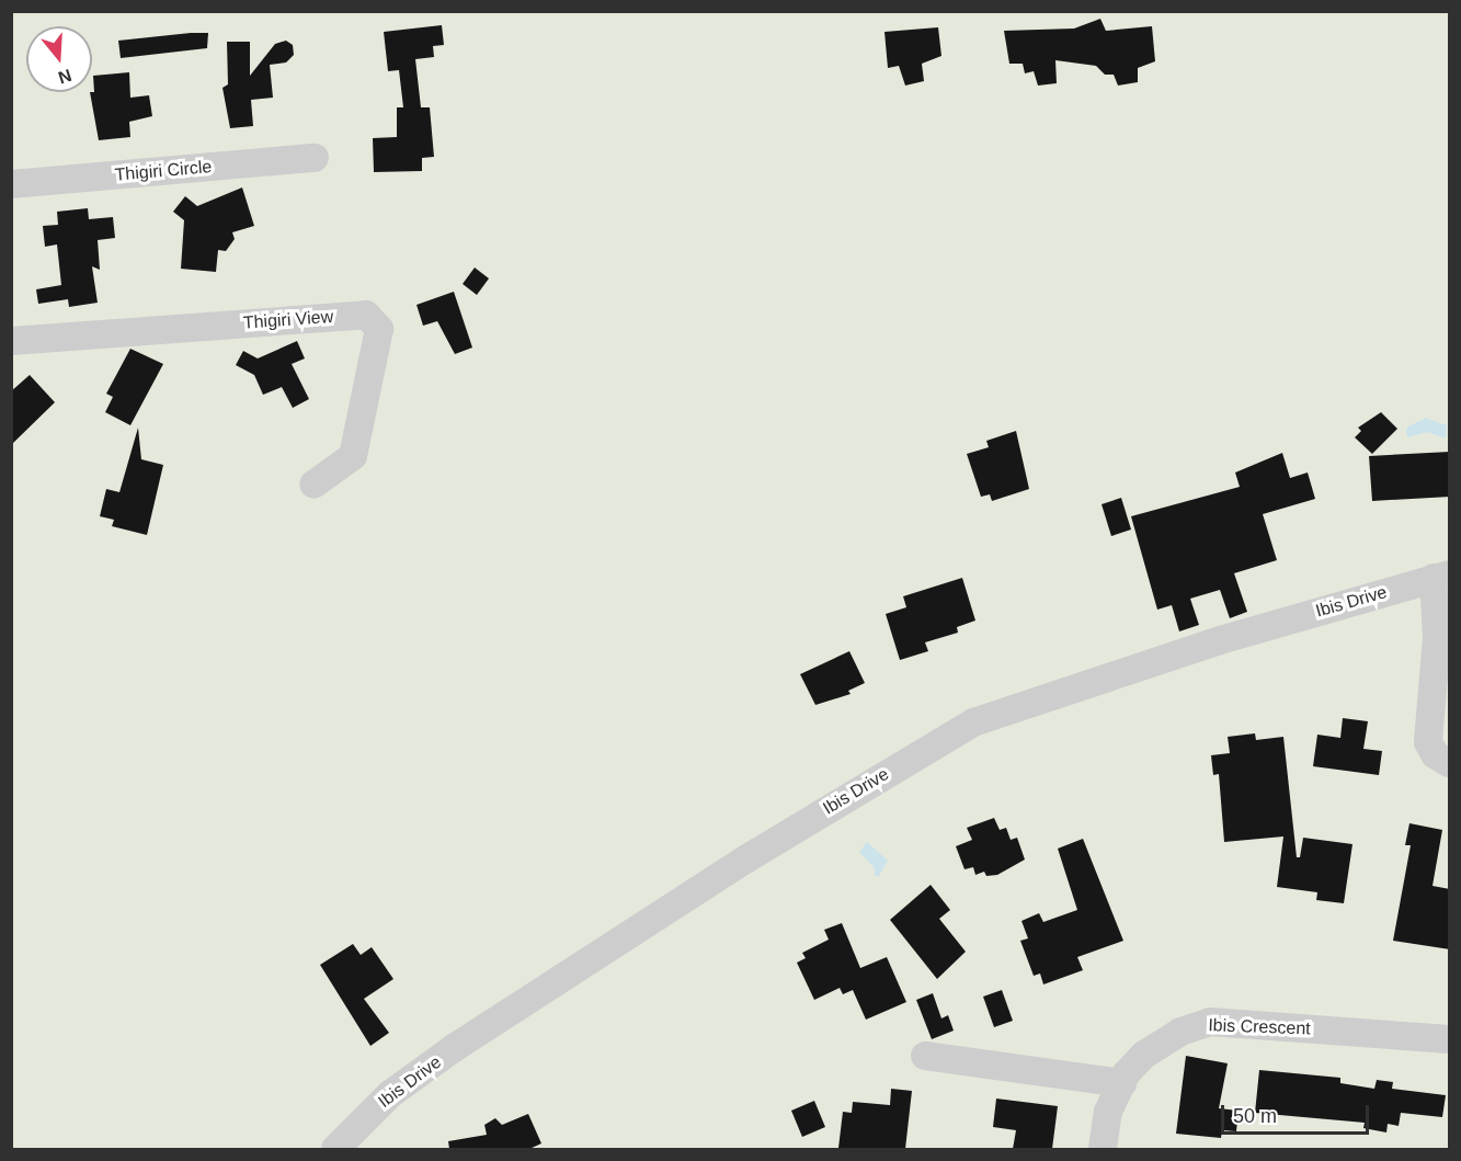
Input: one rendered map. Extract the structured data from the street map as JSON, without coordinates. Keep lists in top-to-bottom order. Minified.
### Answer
{"streets":{"street":["Thigiri Circle","Thigiri View","Ibis Drive","Ibis Crescent"]},"scale_bar":"50 m","north":"bottom"}
